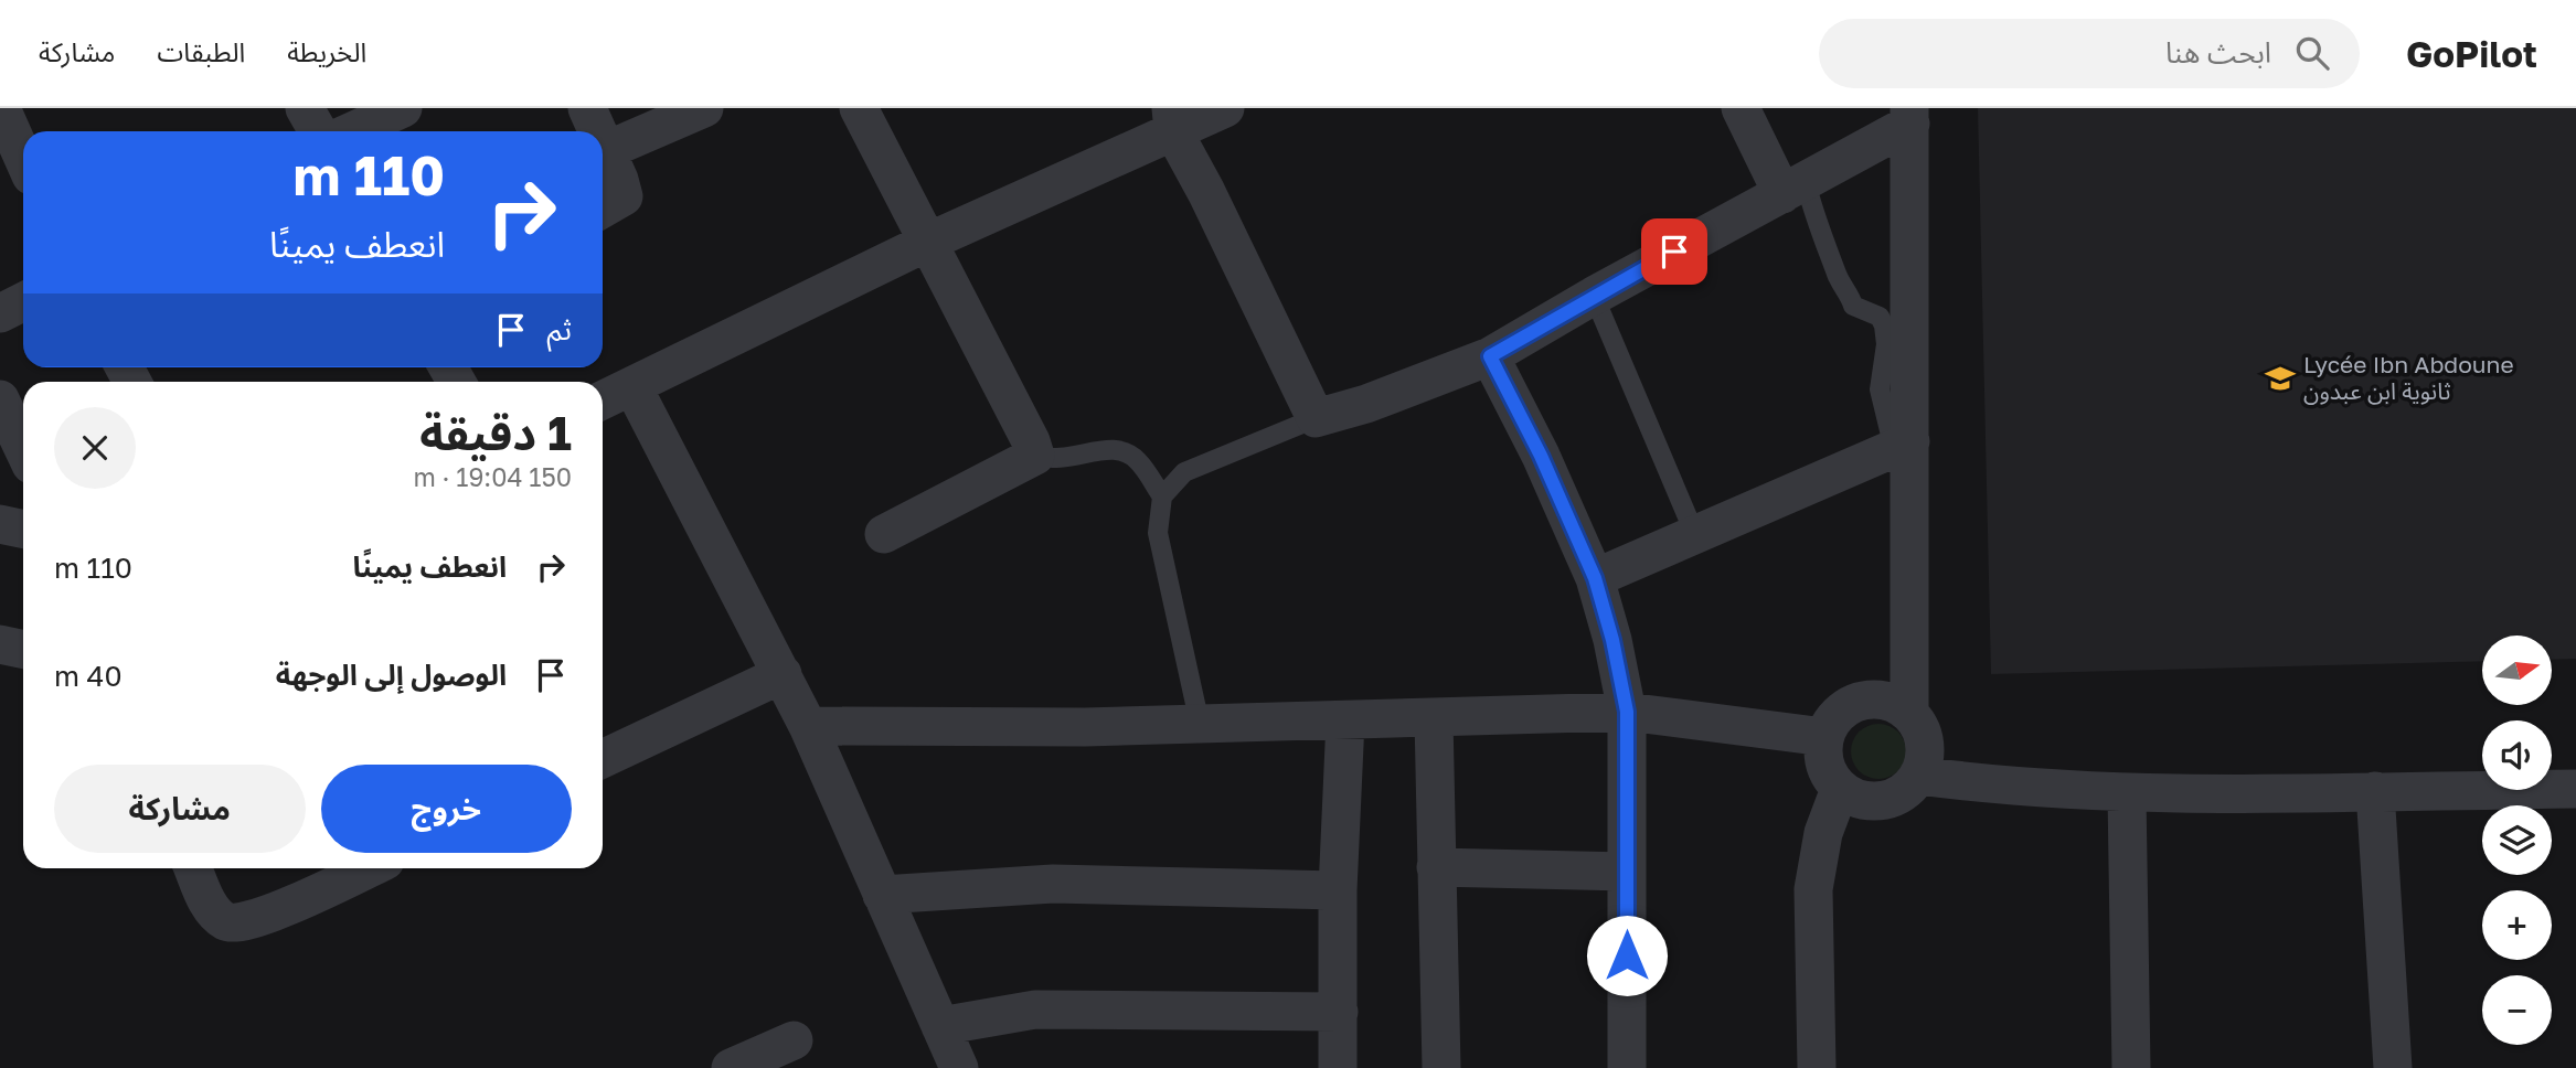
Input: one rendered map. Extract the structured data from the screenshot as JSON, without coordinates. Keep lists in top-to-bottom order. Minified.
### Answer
{"places":{"school or university":["Lycée Ibn Abdoune ثانوية ابن عبدون"]},"north":"right","page":{"header":"GoPilot","search":"ابحث هنا","nav":["الخريطة","الطبقات","مشاركة"],"turn":["110 m","انعطف يمينًا"],"then":"ثم","heading":["1 دقيقة","150 m · 19:04"],"list":[{"name":"انعطف يمينًا","value":"110 m"},{"name":"الوصول إلى الوجهة","value":"40 m"}],"map_buttons":["+","−"],"buttons":["خروج","مشاركة"]}}
